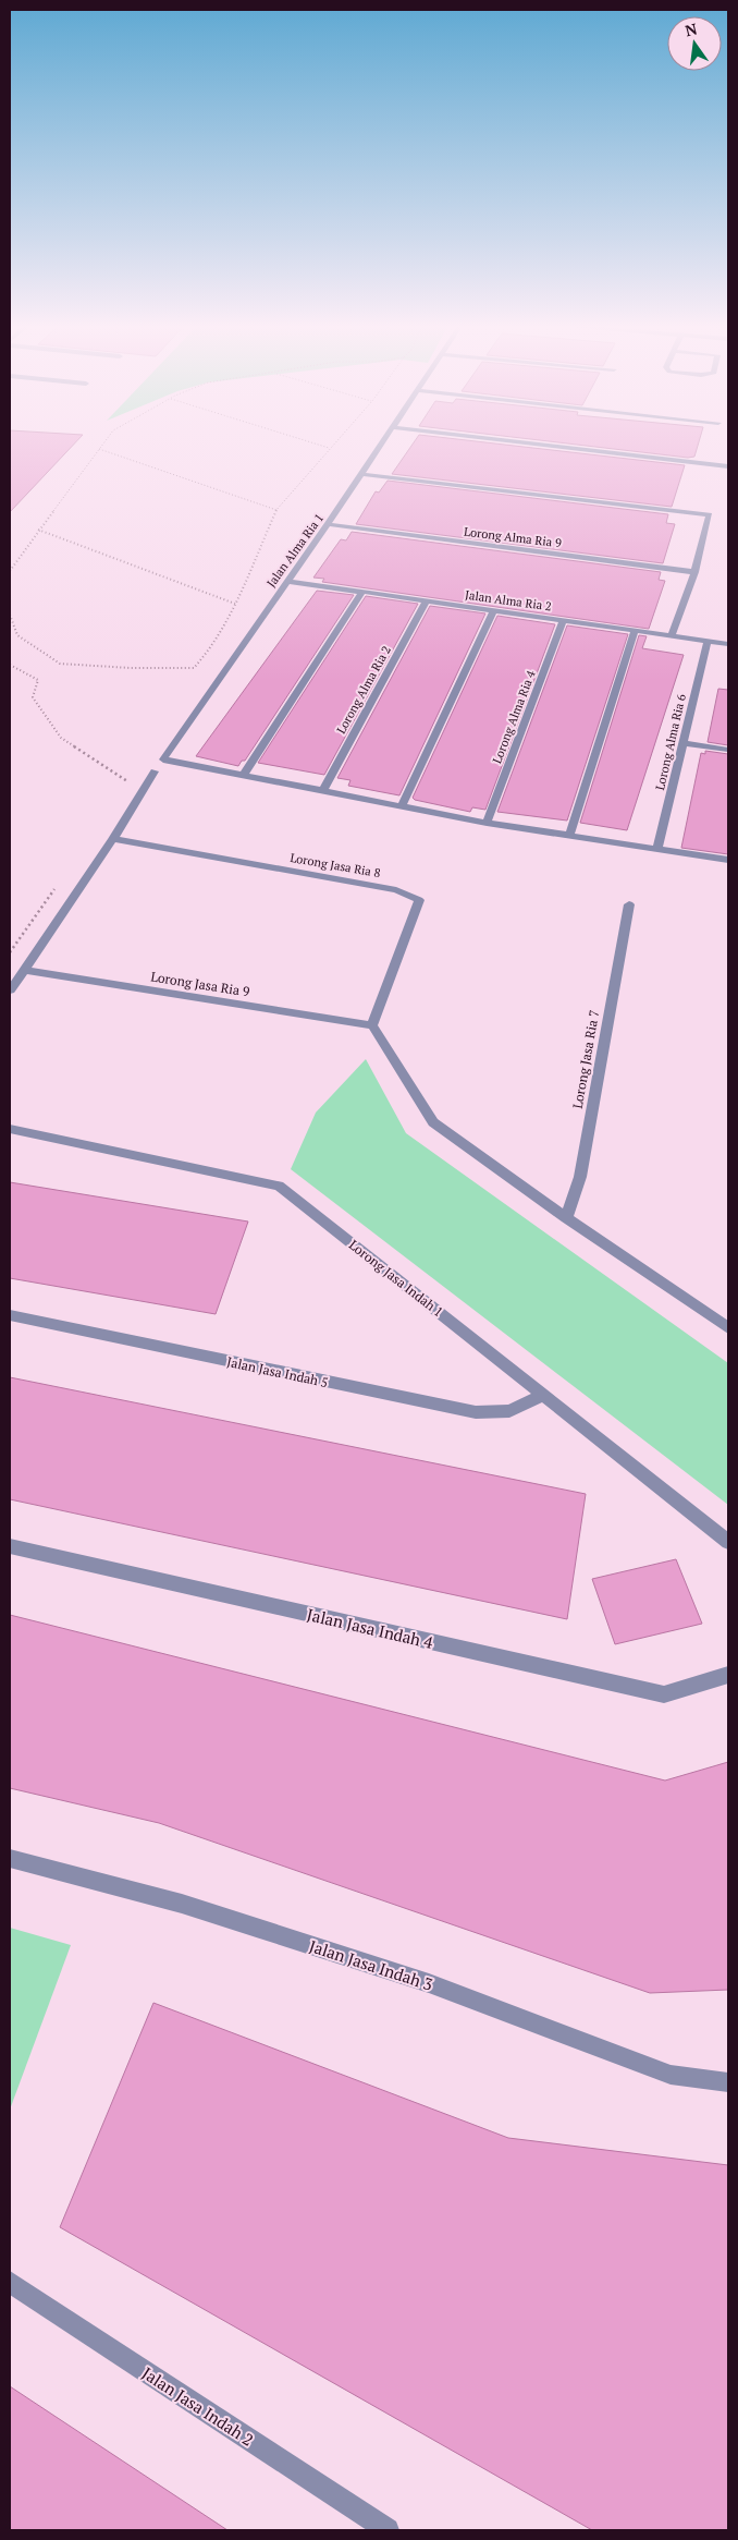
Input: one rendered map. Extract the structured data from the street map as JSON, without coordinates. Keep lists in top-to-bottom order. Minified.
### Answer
{"streets":{"street":["Lorong Alma Ria 9","Jalan Alma Ria 1","Jalan Alma Ria 2","Lorong Alma Ria 2","Lorong Alma Ria 4","Lorong Alma Ria 6","Lorong Jasa Ria 8","Lorong Jasa Ria 9","Lorong Jasa Ria 7","Lorong Jasa Indah 1","Jalan Jasa Indah 5","Jalan Jasa Indah 4","Jalan Jasa Indah 3","Jalan Jasa Indah 2"]},"crossings":[["Lorong Alma Ria 9","Jalan Alma Ria 1"],["Jalan Alma Ria 1","Jalan Alma Ria 2"],["Jalan Alma Ria 2","Lorong Alma Ria 2"],["Jalan Alma Ria 2","Lorong Alma Ria 4"],["Jalan Alma Ria 2","Lorong Alma Ria 6"],["Lorong Jasa Ria 8","Lorong Jasa Ria 9"],["Lorong Jasa Indah 1","Jalan Jasa Indah 5"]],"north":"top"}
